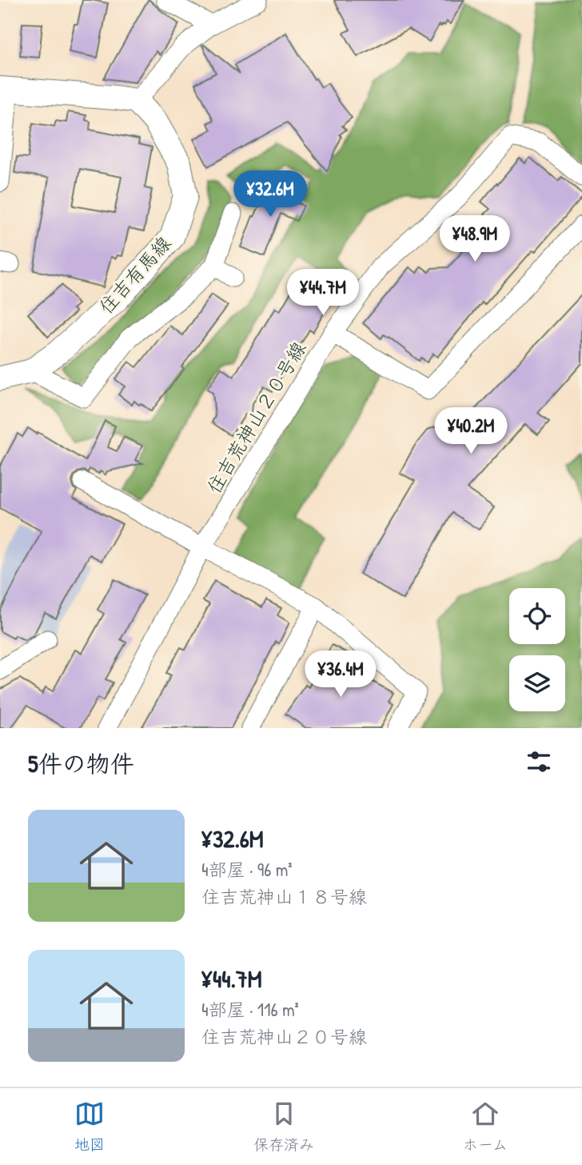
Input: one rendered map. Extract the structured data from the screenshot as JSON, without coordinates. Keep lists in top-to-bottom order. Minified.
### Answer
{"streets":{"street":["住吉有馬線","住吉荒神山２０号線"]},"page":{"price":["¥32.6M","¥48.9M","¥44.7M","¥40.2M","¥36.4M"],"heading":"5件の物件","list":[{"name":"¥32.6M","note":"4部屋 · 96 m² · 住吉荒神山１８号線"},{"name":"¥44.7M","note":"4部屋 · 116 m² · 住吉荒神山２０号線"}],"tabs":["地図","保存済み","ホーム"]}}
